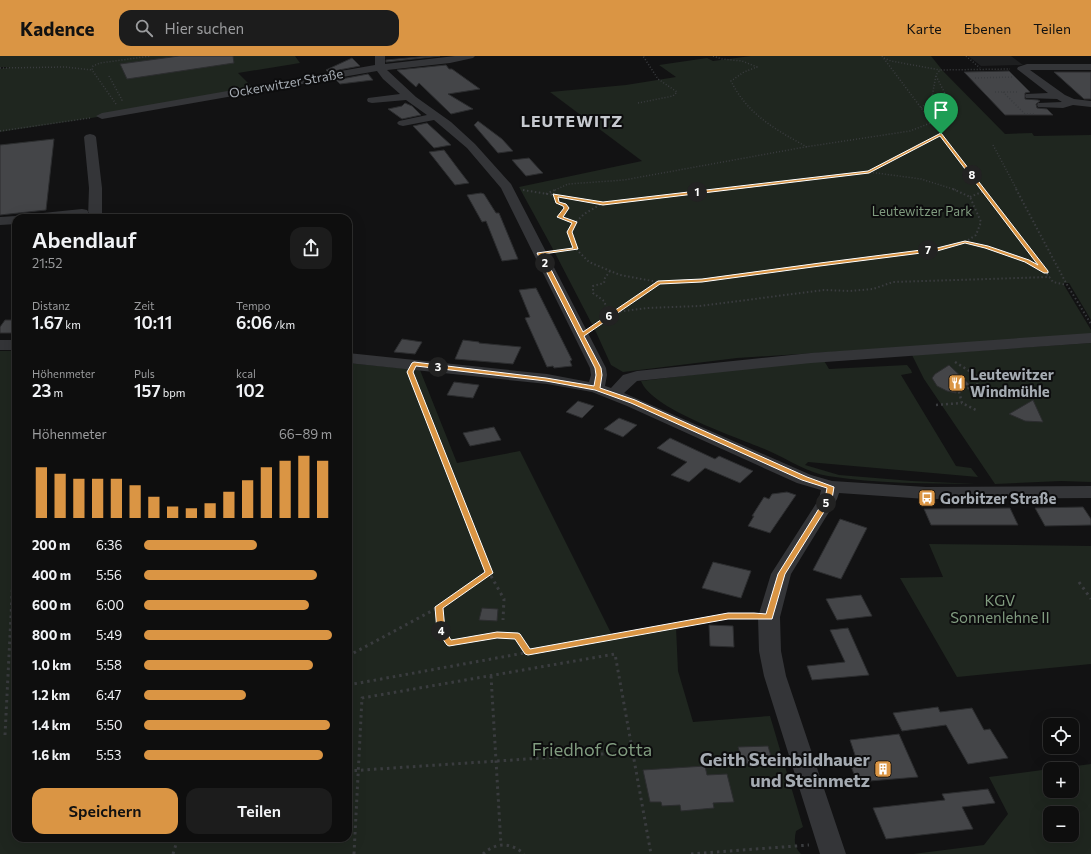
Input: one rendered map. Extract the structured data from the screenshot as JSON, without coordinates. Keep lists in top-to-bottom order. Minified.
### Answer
{"streets":{"street":["Ockerwitzer Straße"]},"districts":["LEUTEWITZ"],"parks":["Leutewitzer Park","KGV Sonnenlehne II","Friedhof Cotta"],"places":{"restaurant":["Leutewitzer Windmühle"],"bus stop":["Gorbitzer Straße"],"building":["Geith Steinbildhauer und Steinmetz"]},"page":{"header":"Kadence","search":"Hier suchen","nav":["Karte","Ebenen","Teilen"],"pins":["8","1","7","2","6","3","5","4"],"heading":["Abendlauf","21:52"],"stats":[["Distanz","1.67 km"],["Zeit","10:11"],["Tempo","6:06 /km"],["Höhenmeter","23 m"],["Puls","157 bpm"],["kcal","102"]],"chart":["Höhenmeter","66–89 m"],"list":[{"name":"200 m","note":"6:36"},{"name":"400 m","note":"5:56"},{"name":"600 m","note":"6:00"},{"name":"800 m","note":"5:49"},{"name":"1.0 km","note":"5:58"},{"name":"1.2 km","note":"6:47"},{"name":"1.4 km","note":"5:50"},{"name":"1.6 km","note":"5:53"}],"map_buttons":["+","−"],"buttons":["Speichern","Teilen"]}}
